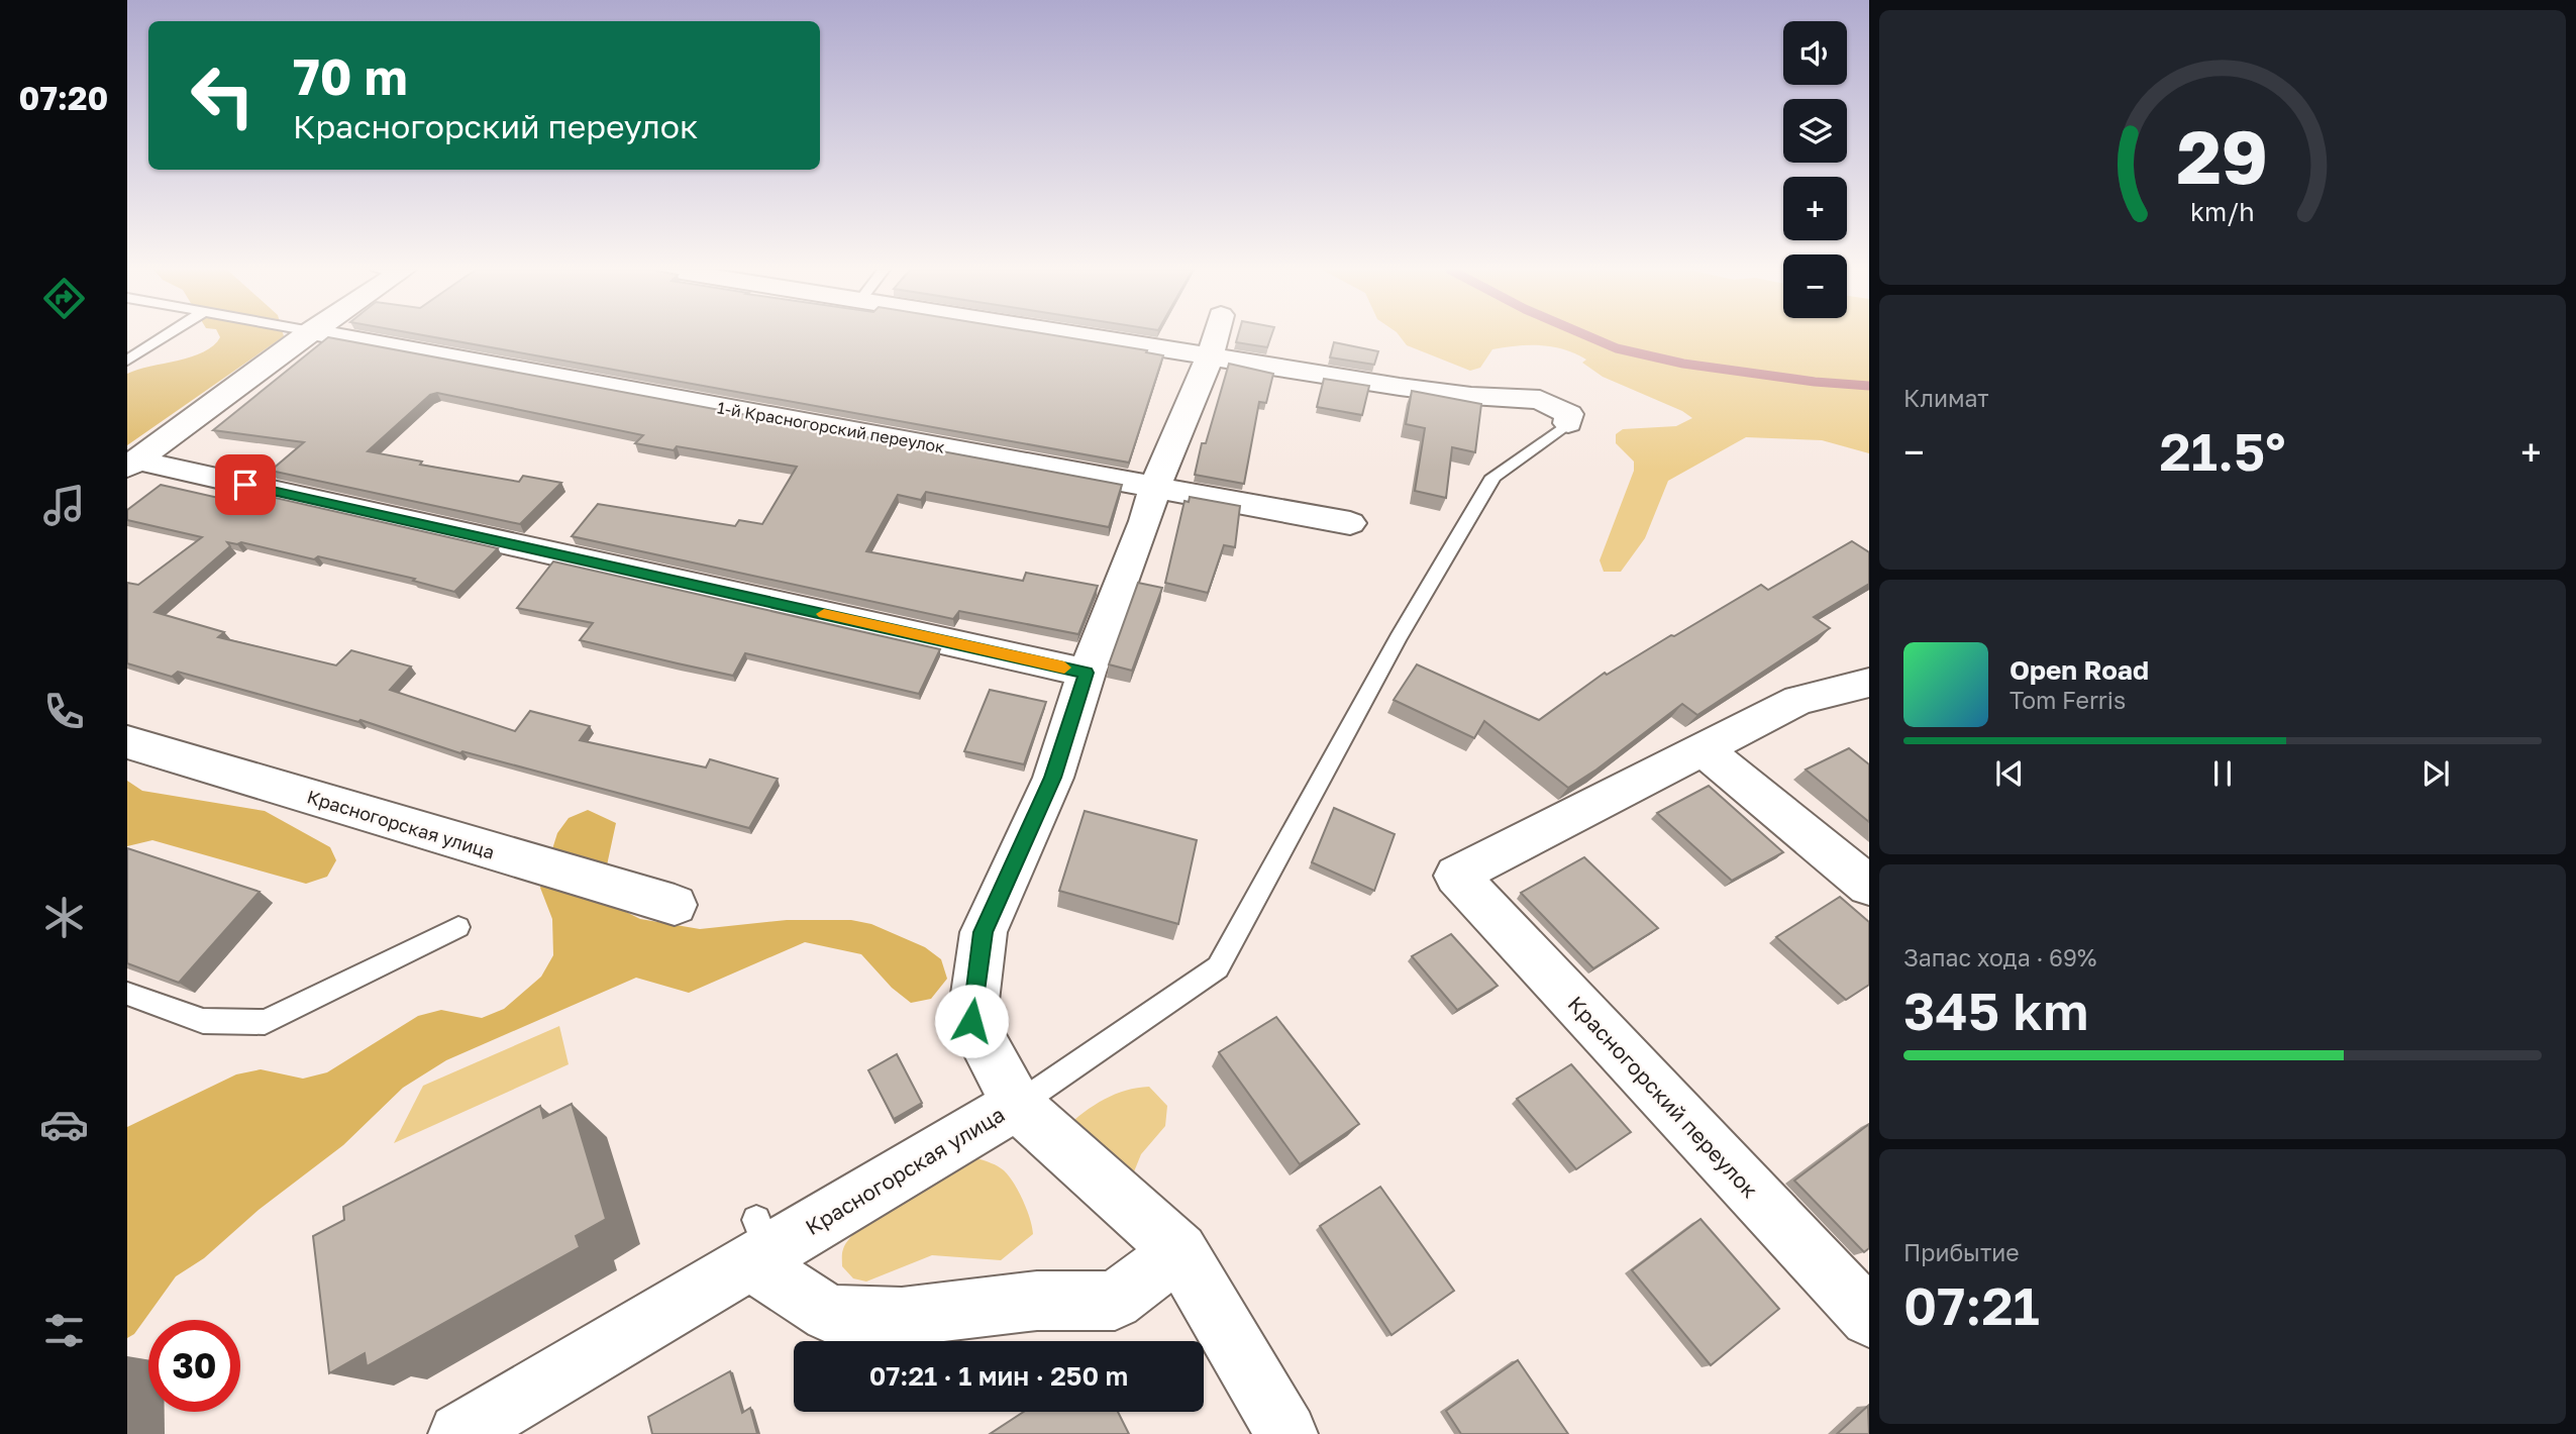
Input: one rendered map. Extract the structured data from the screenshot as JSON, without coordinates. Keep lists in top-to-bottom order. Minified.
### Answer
{"streets":{"street":["1-й Красногорский переулок","Красногорская улица","Красногорский переулок"]},"page":{"tabs":"07:20","map_buttons":["+","−"],"turn":["70 m","Красногорский переулок"],"tile":["Климат",["Запас хода · 69%","345 km"],["Прибытие","07:21"]],"heat":["−","21.5°","+"],"song":["Open Road","Tom Ferris"],"limit":"30","trip":"07:21 · 1 мин · 250 m","gauge":["29","km/h"]}}
